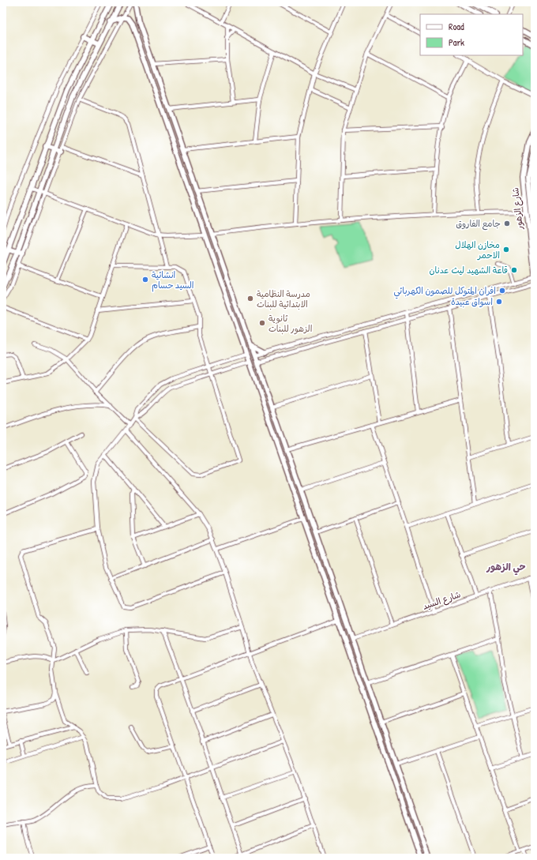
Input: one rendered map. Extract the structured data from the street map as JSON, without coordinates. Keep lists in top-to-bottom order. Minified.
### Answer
{"streets":{"main road":["شارع الزهور"],"street":["شارع السيد"]},"districts":["حي الزهور"],"places":["جامع الفاروق","مخازن الهلال الاحمر","قاعة الشهيد ليث عدنان","انشائية السيد حسام","افران المتوكل للصمون الكهربائي","مدرسة النظامية الابتدائية للبنات","اسواق عبيدة","ثانوية الزهور للبنات"],"legend":["Road","Park"]}
